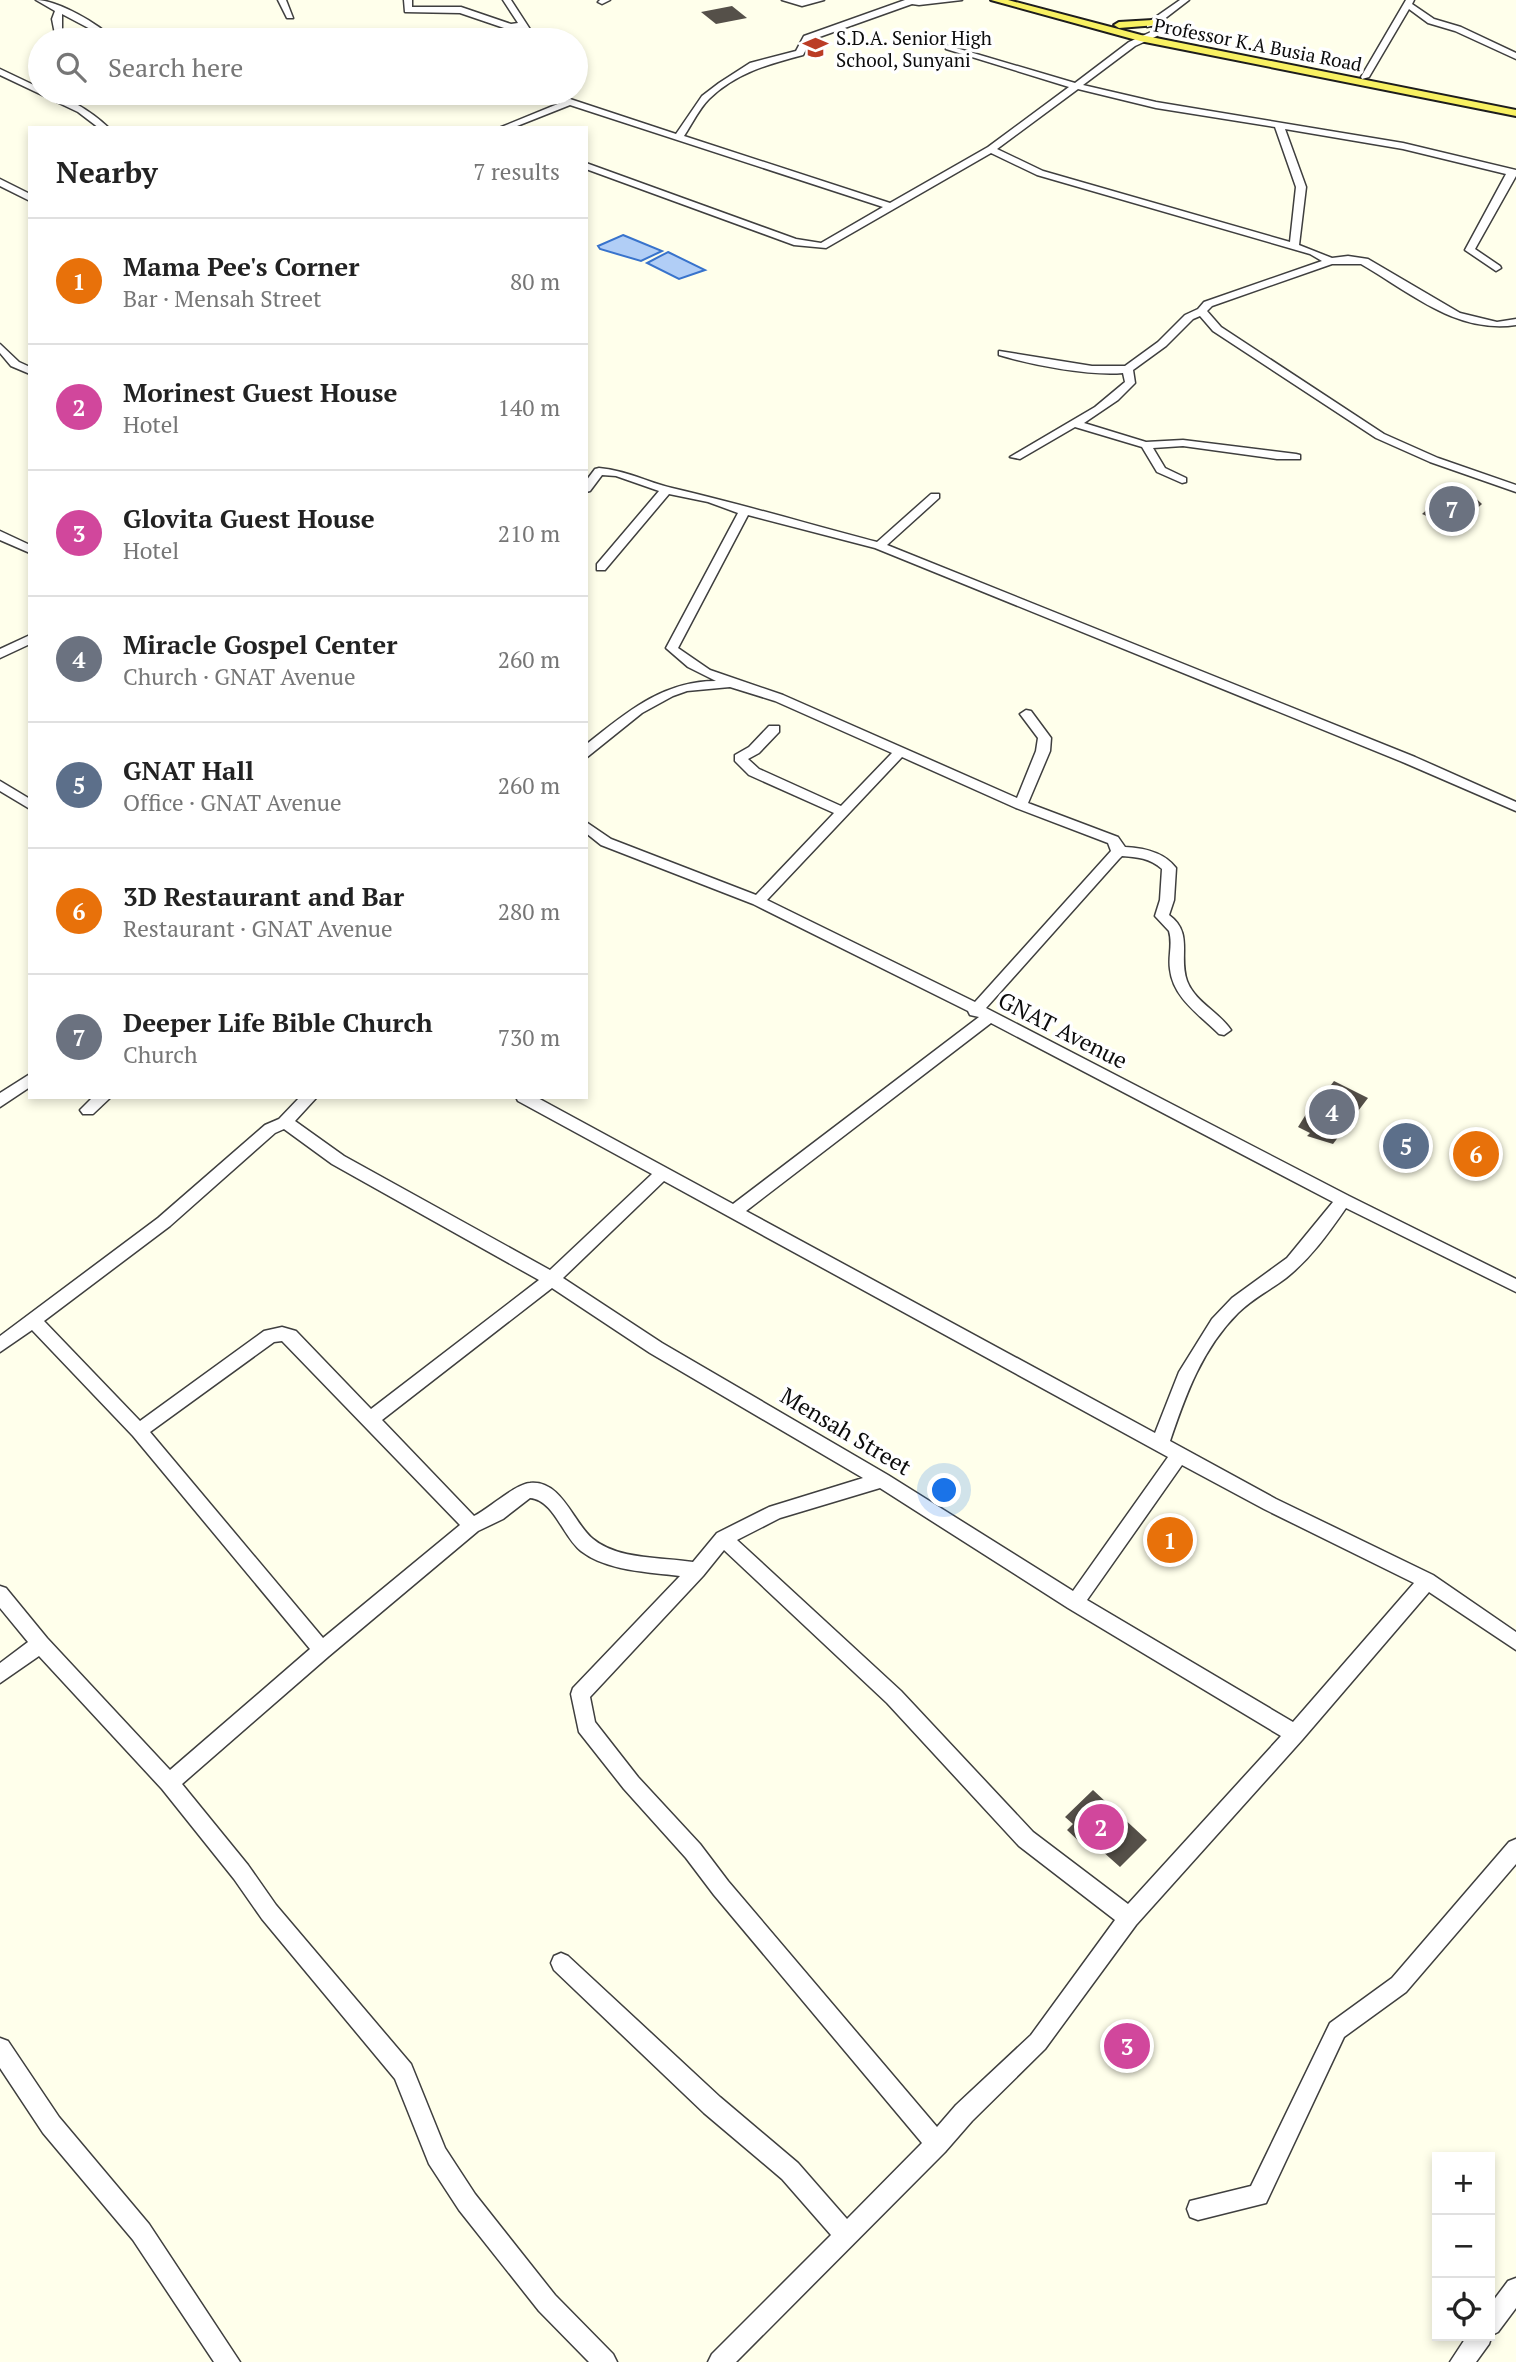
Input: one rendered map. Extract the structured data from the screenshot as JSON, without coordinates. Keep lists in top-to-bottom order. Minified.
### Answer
{"streets":{"main road":["Professor K.A Busia Road"],"street":["GNAT Avenue","Mensah Street"]},"places":{"school or university":["S.D.A. Senior High School, Sunyani"]},"page":{"search":"Search here","heading":["Nearby","7 results"],"list":[{"mark":"1","name":"Mama Pee's Corner","note":"Bar · Mensah Street","value":"80 m"},{"mark":"2","name":"Morinest Guest House","note":"Hotel","value":"140 m"},{"mark":"3","name":"Glovita Guest House","note":"Hotel","value":"210 m"},{"mark":"4","name":"Miracle Gospel Center","note":"Church · GNAT Avenue","value":"260 m"},{"mark":"5","name":"GNAT Hall","note":"Office · GNAT Avenue","value":"260 m"},{"mark":"6","name":"3D Restaurant and Bar","note":"Restaurant · GNAT Avenue","value":"280 m"},{"mark":"7","name":"Deeper Life Bible Church","note":"Church","value":"730 m"}],"pins":["7","4","5","6","1","2","3"],"map_buttons":["+","−"]}}
